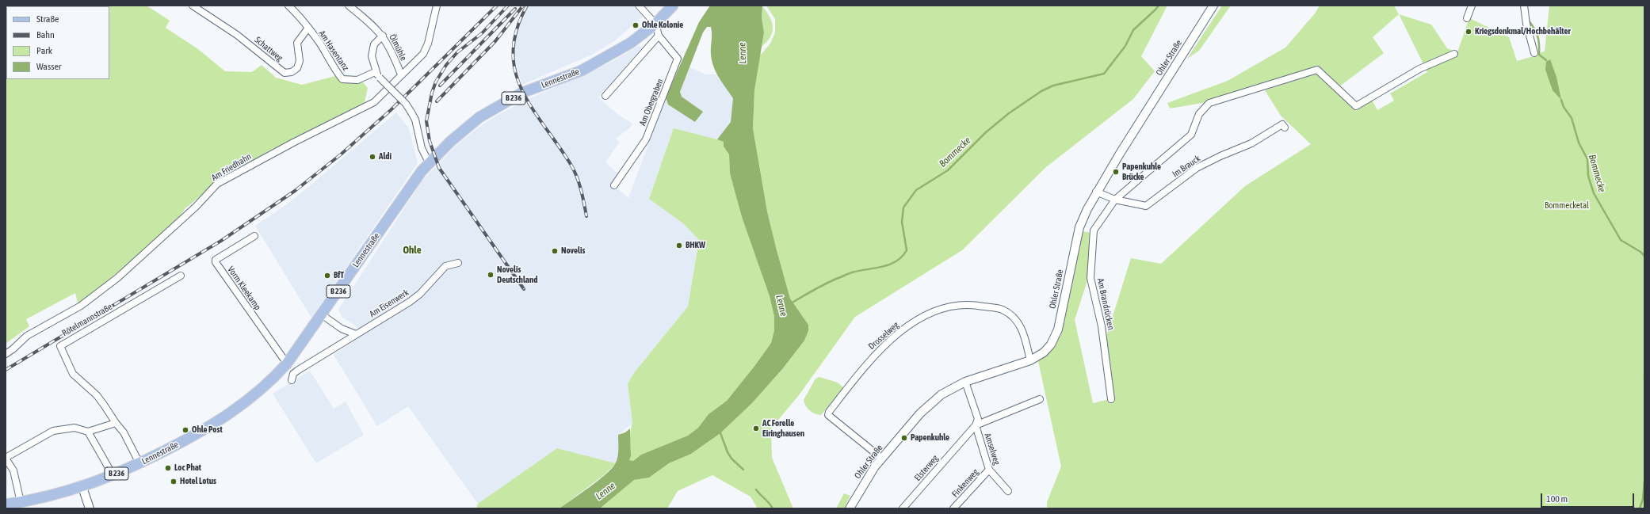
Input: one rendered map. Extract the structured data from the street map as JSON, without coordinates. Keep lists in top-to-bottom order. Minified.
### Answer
{"streets":{"main road":["Lennestraße","B 236"],"street":["Ölmühle","Schattweg","Am Hasentanz","Ohler Straße","Am Obergraben","Im Brauck","Am Friedhahn","Vorm Kleekamp","Am Eisenwerk","Am Brandrücken","Rötelmannstraße","Drosselweg","Amselweg","Elsterweg","Finkenweg"]},"crossings":[["Ölmühle","Am Friedhahn"],["Schattweg","Am Hasentanz"],["Ohler Straße","Im Brauck"],["Ohler Straße","Drosselweg"],["Ohler Straße","Amselweg"],["Lennestraße","Am Obergraben"],["Lennestraße","Vorm Kleekamp"],["Lennestraße","Rötelmannstraße"],["Im Brauck","Am Brandrücken"],["Amselweg","Elsterweg"],["Amselweg","Finkenweg"]],"districts":["Ohle"],"water":["Lenne","Bommecke"],"parks":["Bommecketal"],"places":["Ohle Kolonie","Kriegsdenkmal/Hochbehälter","Aldi","Papenkuhle Brücke","BHKW","Novelis","Novelis Deutschland","BfT","AC Forelle Eiringhausen","Ohle Post","Papenkuhle","Loc Phat","Hotel Lotus"],"legend":["Straße","Bahn","Park","Wasser"],"scale_bar":"100 m"}
